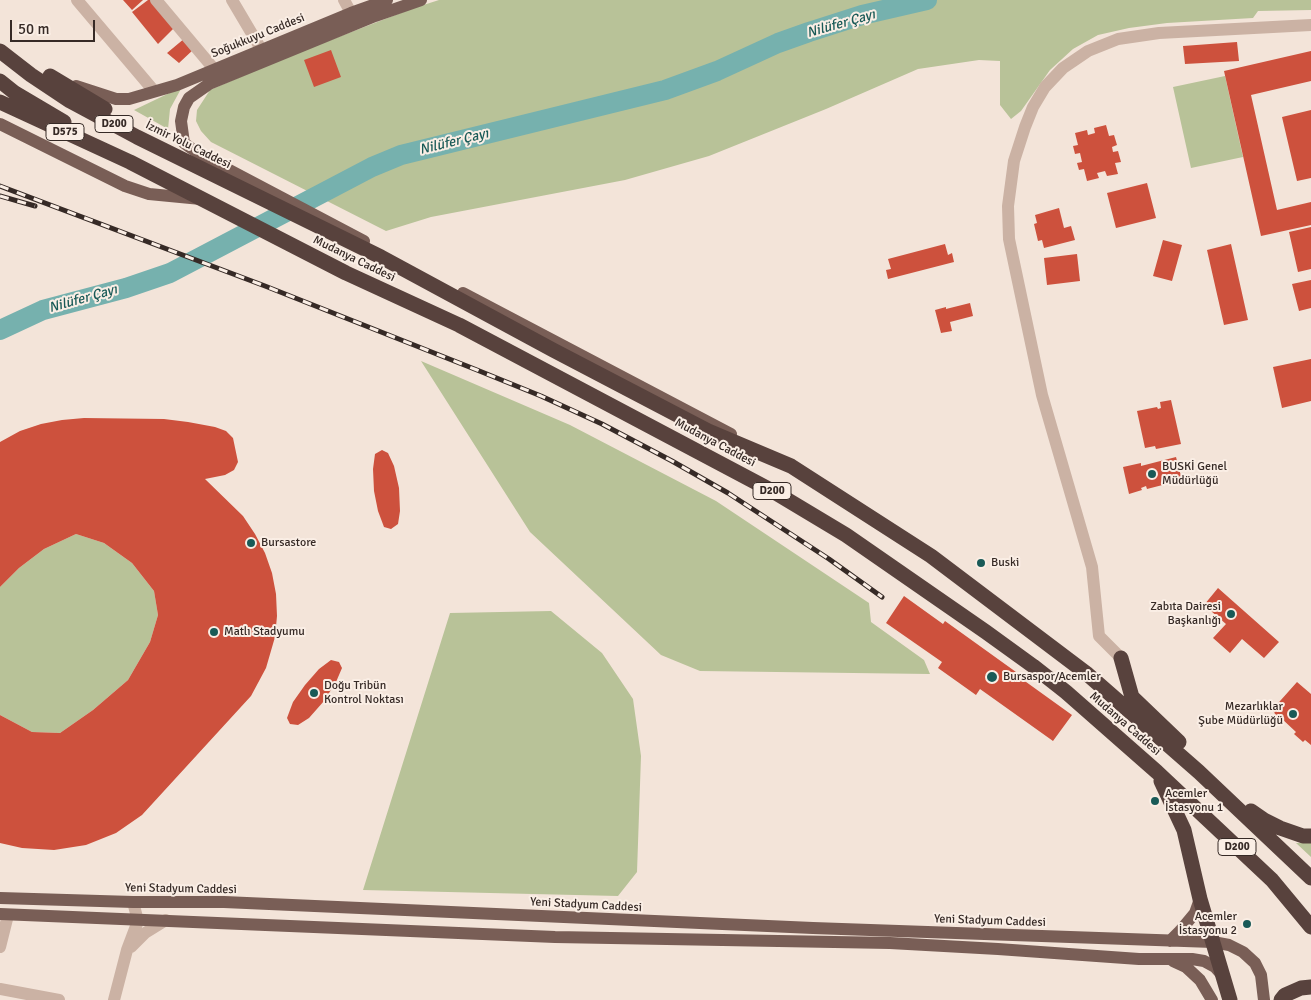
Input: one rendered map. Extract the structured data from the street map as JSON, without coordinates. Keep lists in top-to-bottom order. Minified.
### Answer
{"streets":{"highway":["D200","D575","İzmir Yolu Caddesi","Mudanya Caddesi"],"main road":["Soğukkuyu Caddesi","Yeni Stadyum Caddesi"]},"crossings":[["Soğukkuyu Caddesi","Mudanya Caddesi"],["D200","D575"],["D200","Mudanya Caddesi"],["D575","Mudanya Caddesi"],["İzmir Yolu Caddesi","Mudanya Caddesi"]],"water":["Nilüfer Çayı"],"places":["BUSKİ Genel Müdürlüğü","Bursastore","Buski","Zabıta Dairesi Başkanlığı","Matlı Stadyumu","Bursaspor/Acemler","Doğu Tribün Kontrol Noktası","Mezarlıklar Şube Müdürlüğü","Acemler İstasyonu 1","Acemler İstasyonu 2"],"scale_bar":"50 m"}
